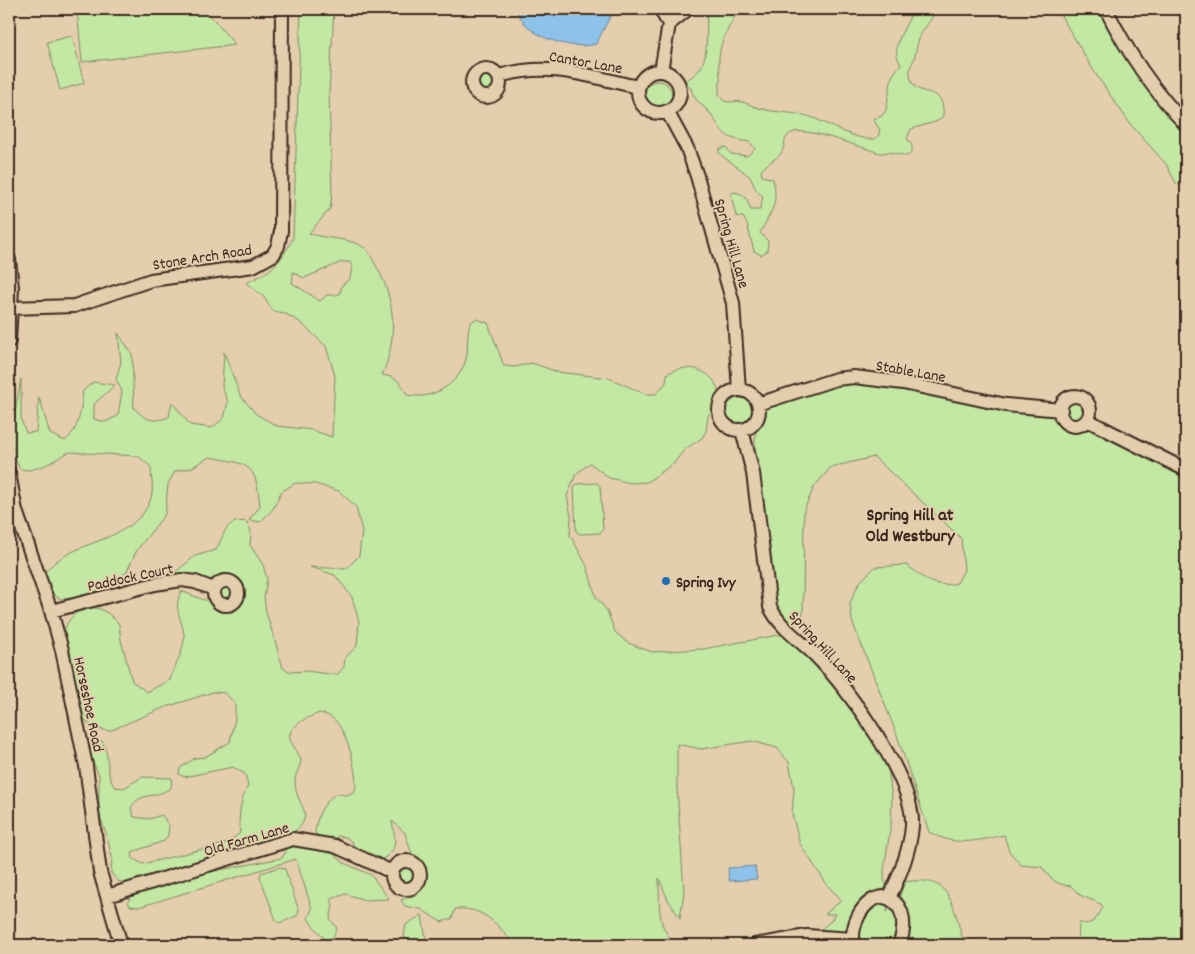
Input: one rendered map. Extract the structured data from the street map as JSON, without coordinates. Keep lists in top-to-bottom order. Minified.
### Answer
{"streets":{"street":["Cantor Lane","Spring Hill Lane","Stone Arch Road","Stable Lane","Paddock Court","Horseshoe Road","Old Farm Lane"]},"crossings":[["Cantor Lane","Spring Hill Lane"],["Spring Hill Lane","Stable Lane"],["Paddock Court","Horseshoe Road"],["Horseshoe Road","Old Farm Lane"]],"districts":["Spring Hill at Old Westbury"],"places":["Spring Ivy"]}
